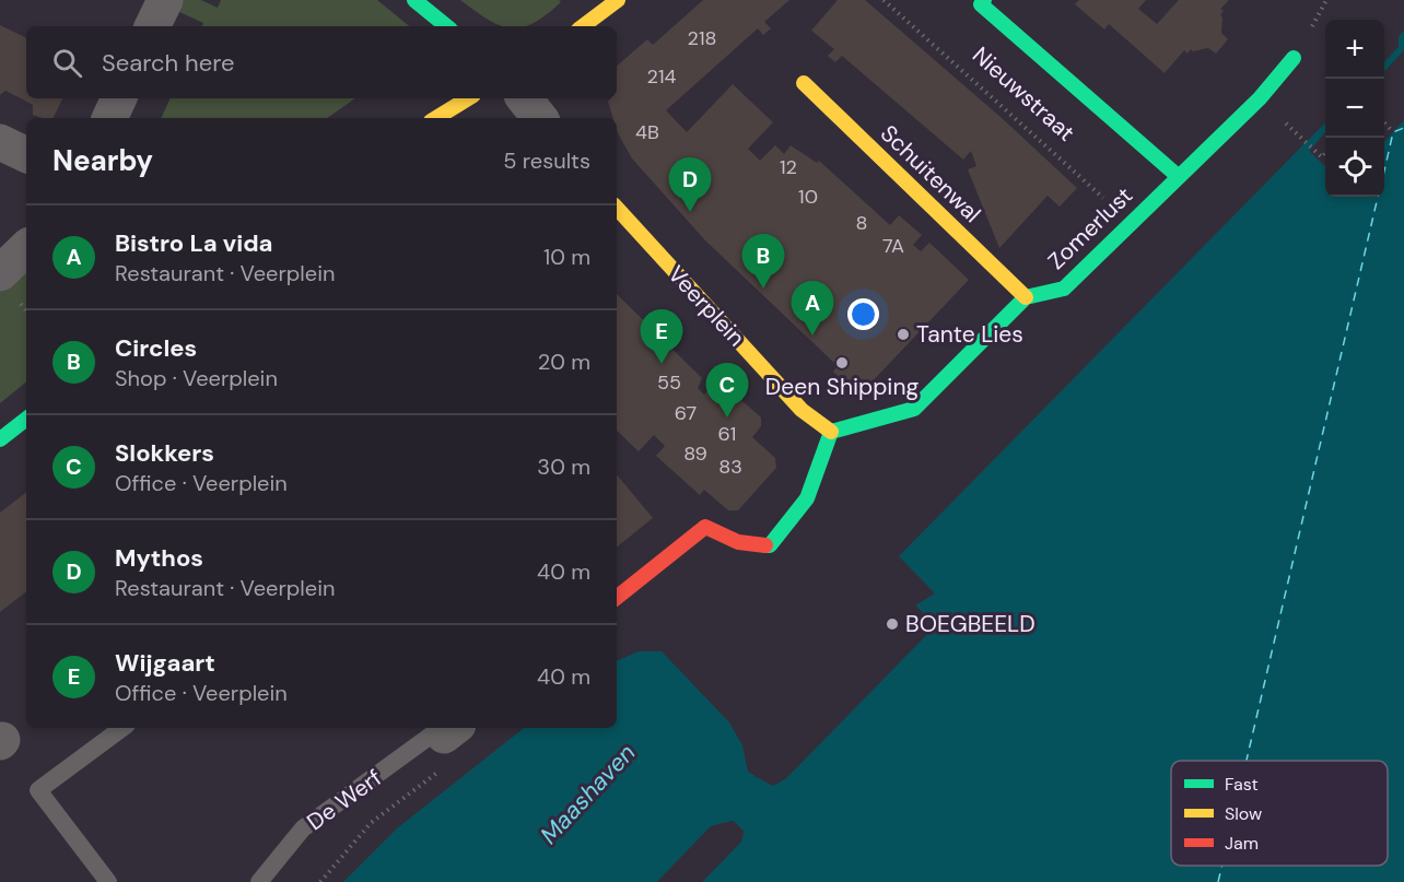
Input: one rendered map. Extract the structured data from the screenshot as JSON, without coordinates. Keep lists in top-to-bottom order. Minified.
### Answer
{"streets":{"street":["Nieuwstraat","Schuitenwal","Zomerlust","Veerplein"],"lane":["De Werf"]},"crossings":[["Nieuwstraat","Zomerlust"],["Schuitenwal","Zomerlust"]],"water":["Maashaven"],"places":["Tante Lies","Deen Shipping","BOEGBEELD"],"house_numbers":["218","214","4B","12","10","8","7A","55","67","61","89","83"],"legend":["Fast","Slow","Jam"],"page":{"map_buttons":["+","−"],"search":"Search here","heading":["Nearby","5 results"],"pins":["D","B","A","E","C"],"list":[{"mark":"A","name":"Bistro La vida","note":"Restaurant · Veerplein","value":"10 m"},{"mark":"B","name":"Circles","note":"Shop · Veerplein","value":"20 m"},{"mark":"C","name":"Slokkers","note":"Office · Veerplein","value":"30 m"},{"mark":"D","name":"Mythos","note":"Restaurant · Veerplein","value":"40 m"},{"mark":"E","name":"Wijgaart","note":"Office · Veerplein","value":"40 m"}]}}
